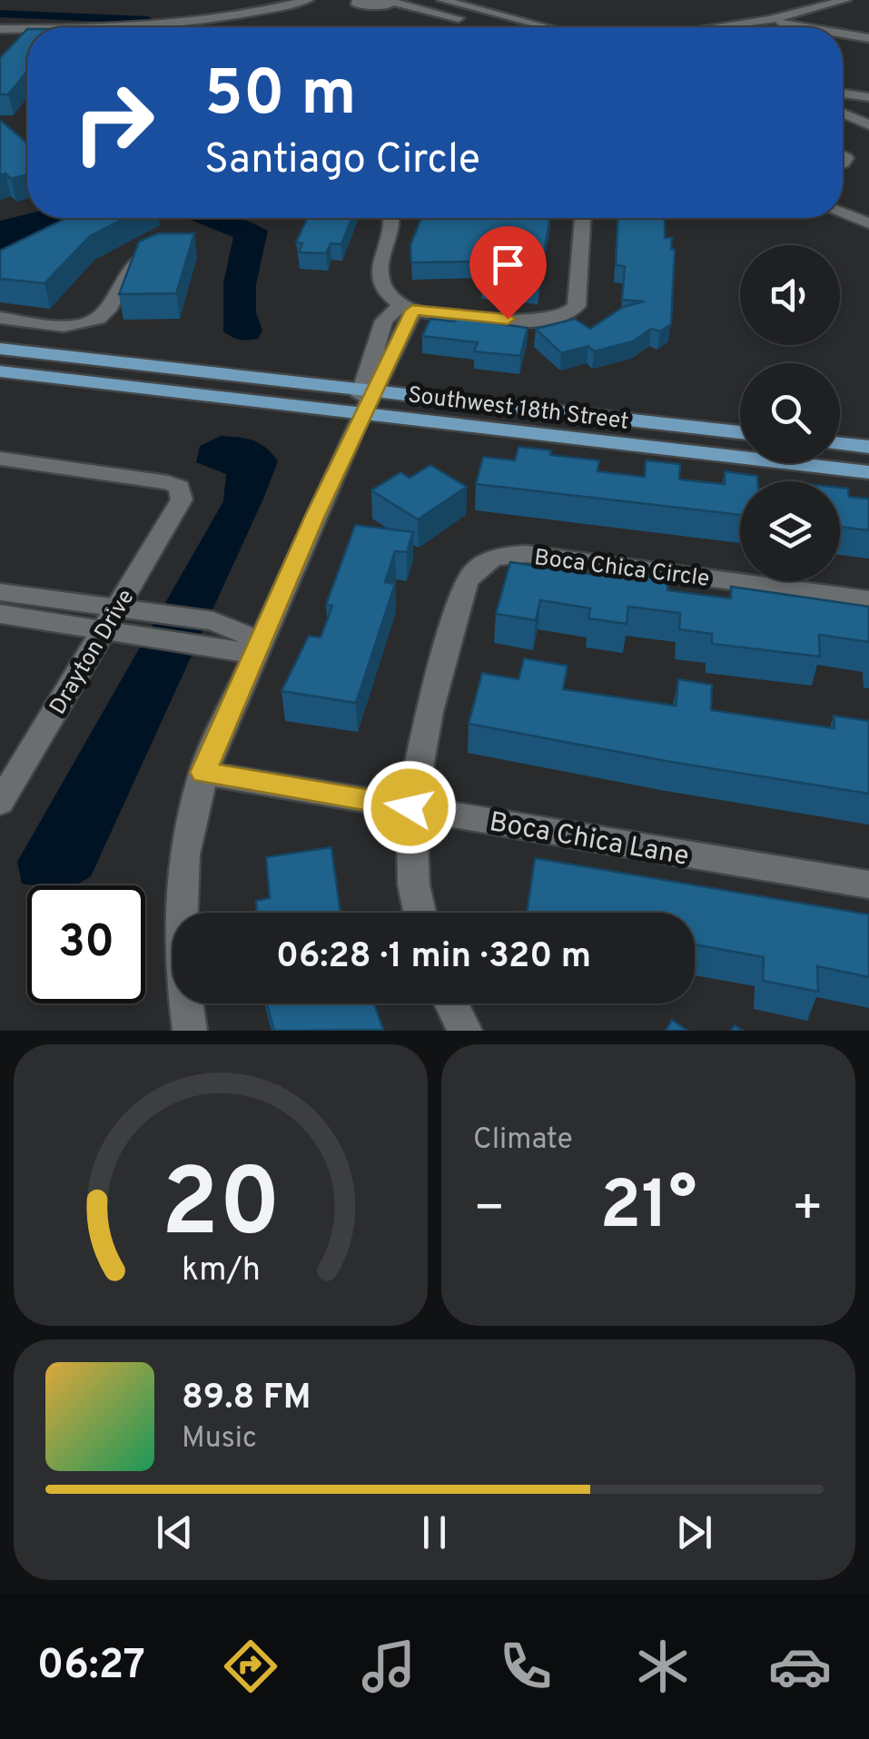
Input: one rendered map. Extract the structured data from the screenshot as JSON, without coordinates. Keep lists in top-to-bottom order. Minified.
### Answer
{"streets":{"main road":["Southwest 18th Street"],"street":["Boca Chica Circle","Drayton Drive","Boca Chica Lane"]},"crossings":[["Boca Chica Circle","Boca Chica Lane"]],"page":{"turn":["50 m","Santiago Circle"],"limit":"30","trip":"06:28 · 1 min · 320 m","tile":"Climate","heat":["−","21°","+"],"song":["89.8 FM","Music"],"tabs":"06:27","gauge":["20","km/h"]}}
